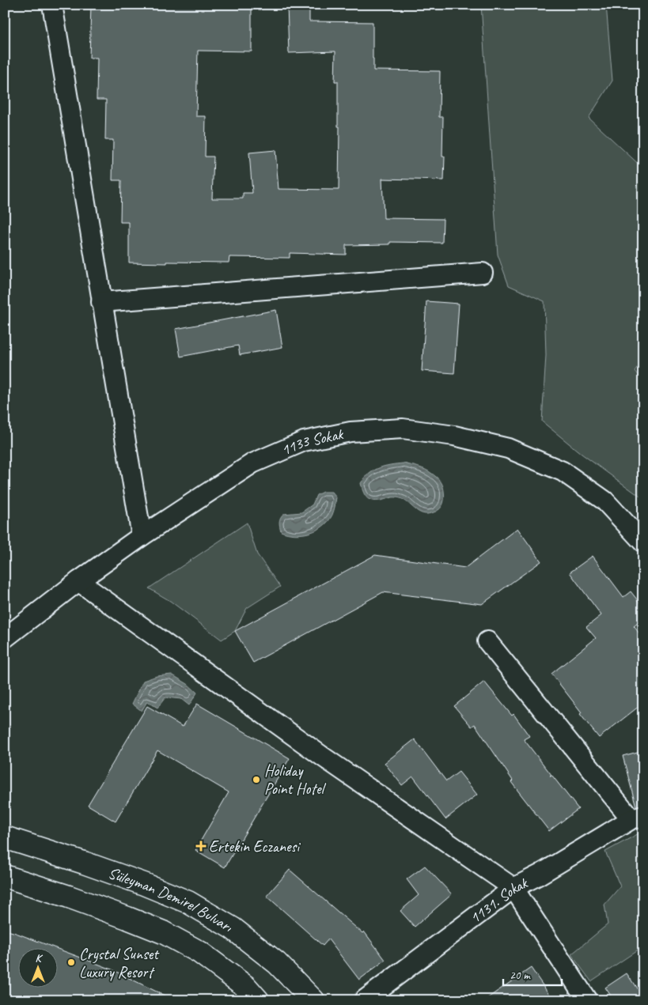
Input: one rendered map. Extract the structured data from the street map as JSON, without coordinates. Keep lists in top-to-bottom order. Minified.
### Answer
{"streets":{"main road":["Süleyman Demirel Bulvarı"],"street":["1133 Sokak","1131. Sokak"]},"places":{"other":["Holiday Point Hotel","Crystal Sunset Luxury Resort"],"health":["Ertekin Eczanesi"]},"scale_bar":"20 m","north":"top"}
